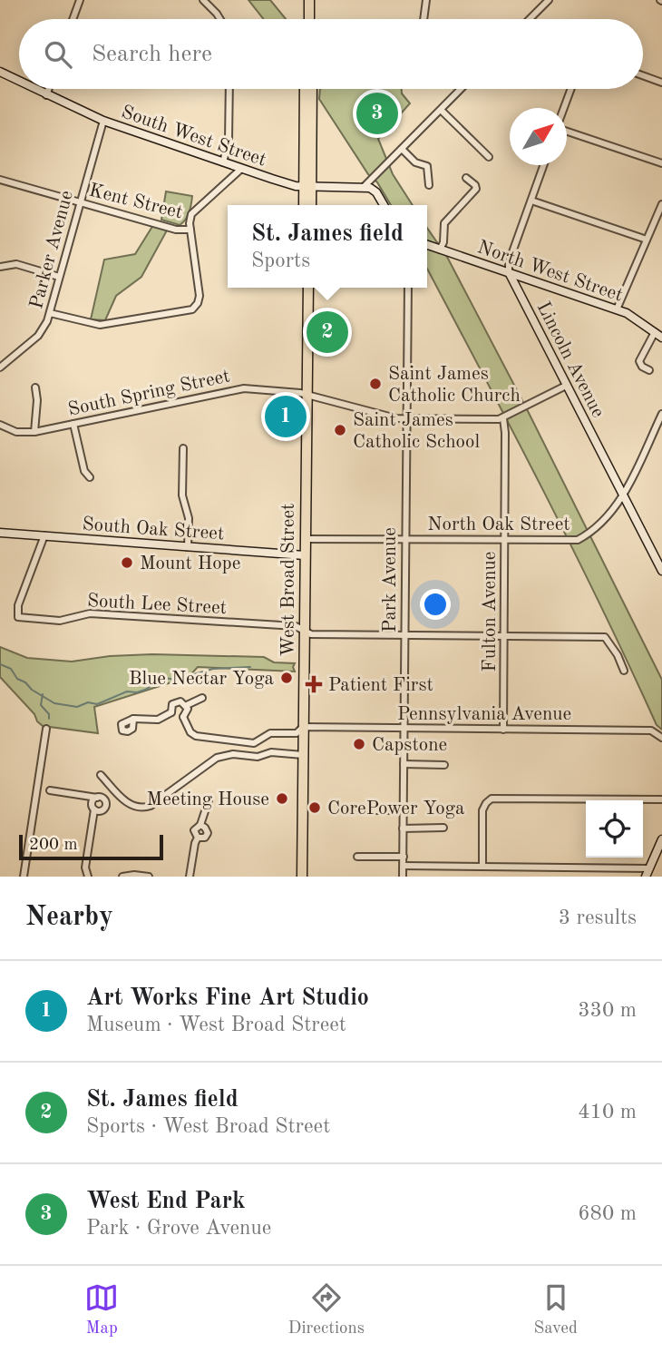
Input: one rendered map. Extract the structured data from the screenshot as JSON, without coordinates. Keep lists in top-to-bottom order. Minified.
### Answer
{"streets":{"main road":["South West Street","North West Street","Lincoln Avenue","South Oak Street","West Broad Street"],"street":["Kent Street","Parker Avenue","South Spring Street","North Oak Street","Park Avenue","South Lee Street","Fulton Avenue","Pennsylvania Avenue"]},"crossings":[["South West Street","Parker Avenue"],["Kent Street","Parker Avenue"],["North West Street","Lincoln Avenue"],["Lincoln Avenue","North Oak Street"],["South Spring Street","West Broad Street"],["South Spring Street","Park Avenue"],["South Spring Street","Fulton Avenue"],["North Oak Street","West Broad Street"],["North Oak Street","Park Avenue"],["North Oak Street","Fulton Avenue"],["South Oak Street","West Broad Street"],["South Oak Street","South Lee Street"],["West Broad Street","South Lee Street"],["West Broad Street","Pennsylvania Avenue"],["Park Avenue","Pennsylvania Avenue"],["Fulton Avenue","Pennsylvania Avenue"]],"places":{"other":["Saint James Catholic Church","Saint James Catholic School","Mount Hope","Blue Nectar Yoga","Capstone","Meeting House","CorePower Yoga"],"health":["Patient First"]},"scale_bar":"200 m","north":"top right","page":{"search":"Search here","pins":["3","2","1"],"popup":["St. James field","Sports"],"scale":"200 m","heading":["Nearby","3 results"],"list":[{"mark":"1","name":"Art Works Fine Art Studio","note":"Museum · West Broad Street","value":"330 m"},{"mark":"2","name":"St. James field","note":"Sports · West Broad Street","value":"410 m"},{"mark":"3","name":"West End Park","note":"Park · Grove Avenue","value":"680 m"}],"nav":["Map","Directions","Saved"]}}
